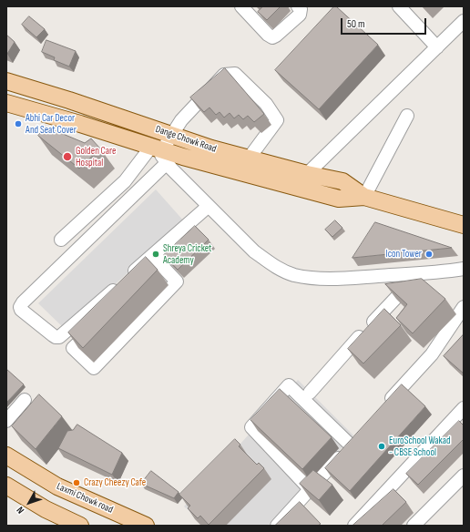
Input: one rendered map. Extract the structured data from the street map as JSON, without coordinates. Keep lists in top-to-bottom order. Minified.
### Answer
{"streets":{"main road":["Dange Chowk Road","Laxmi Chowk road"]},"places":["Abhi Car Decor And Seat Cover","Golden Care Hospital","Shreya Cricket Academy","Icon Tower","EuroSchool Wakad - CBSE School","Crazy Cheezy Cafe"],"scale_bar":"50 m","north":"bottom left"}
